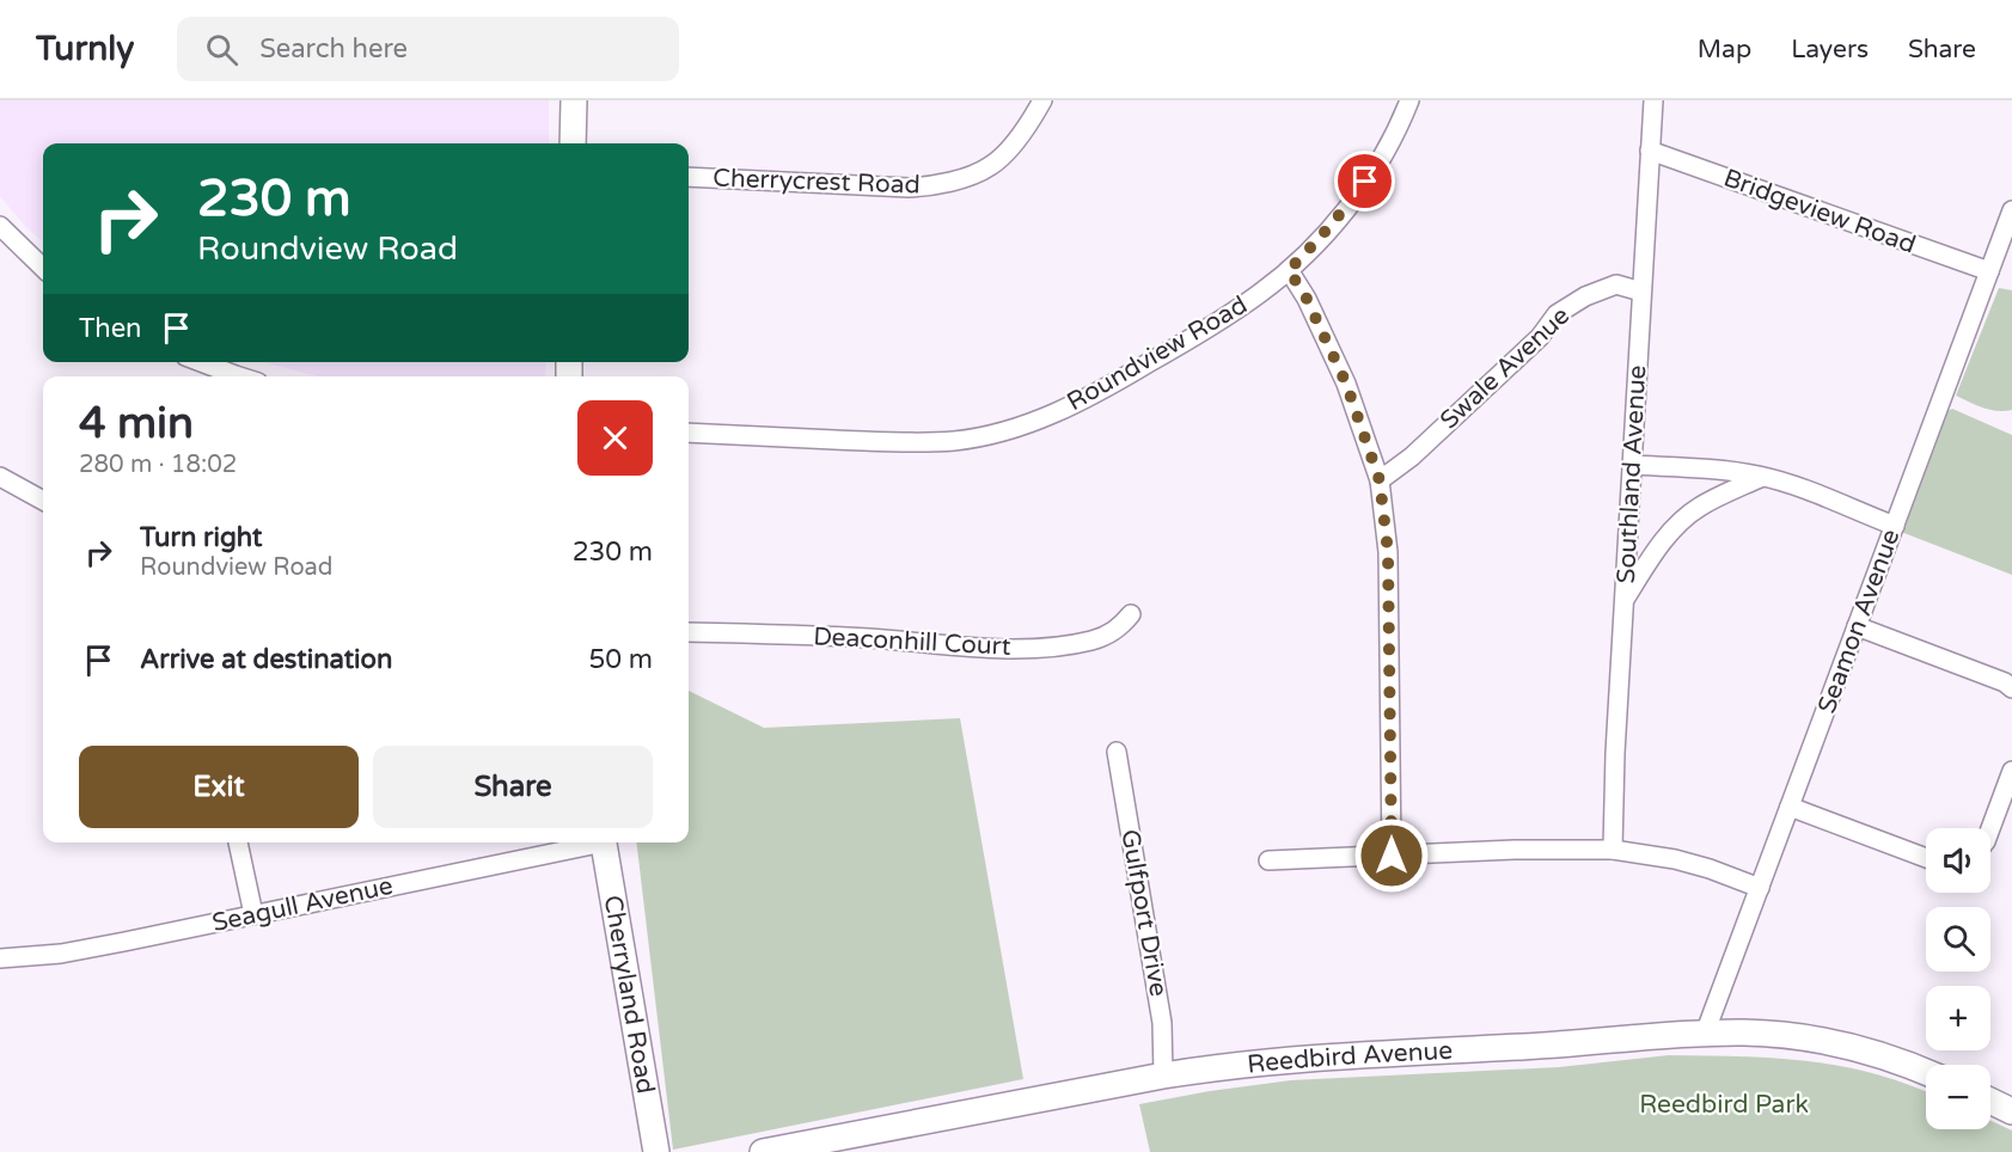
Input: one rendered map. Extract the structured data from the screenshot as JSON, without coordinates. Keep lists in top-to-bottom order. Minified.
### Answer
{"streets":{"street":["Cherrycrest Road","Bridgeview Road","Roundview Road","Swale Avenue","Southland Avenue","Seamon Avenue","Deaconhill Court","Seagull Avenue","Gulfport Drive","Cherryland Road","Reedbird Avenue"]},"crossings":[["Bridgeview Road","Southland Avenue"],["Bridgeview Road","Seamon Avenue"],["Swale Avenue","Southland Avenue"],["Seamon Avenue","Reedbird Avenue"],["Gulfport Drive","Reedbird Avenue"]],"parks":["Reedbird Park"],"page":{"header":"Turnly","search":"Search here","nav":["Map","Layers","Share"],"turn":["230 m","Roundview Road"],"then":"Then","heading":["4 min","280 m · 18:02"],"list":[{"name":"Turn right","note":"Roundview Road","value":"230 m"},{"name":"Arrive at destination","value":"50 m"}],"buttons":["Exit","Share"],"map_buttons":["+","−"]}}
